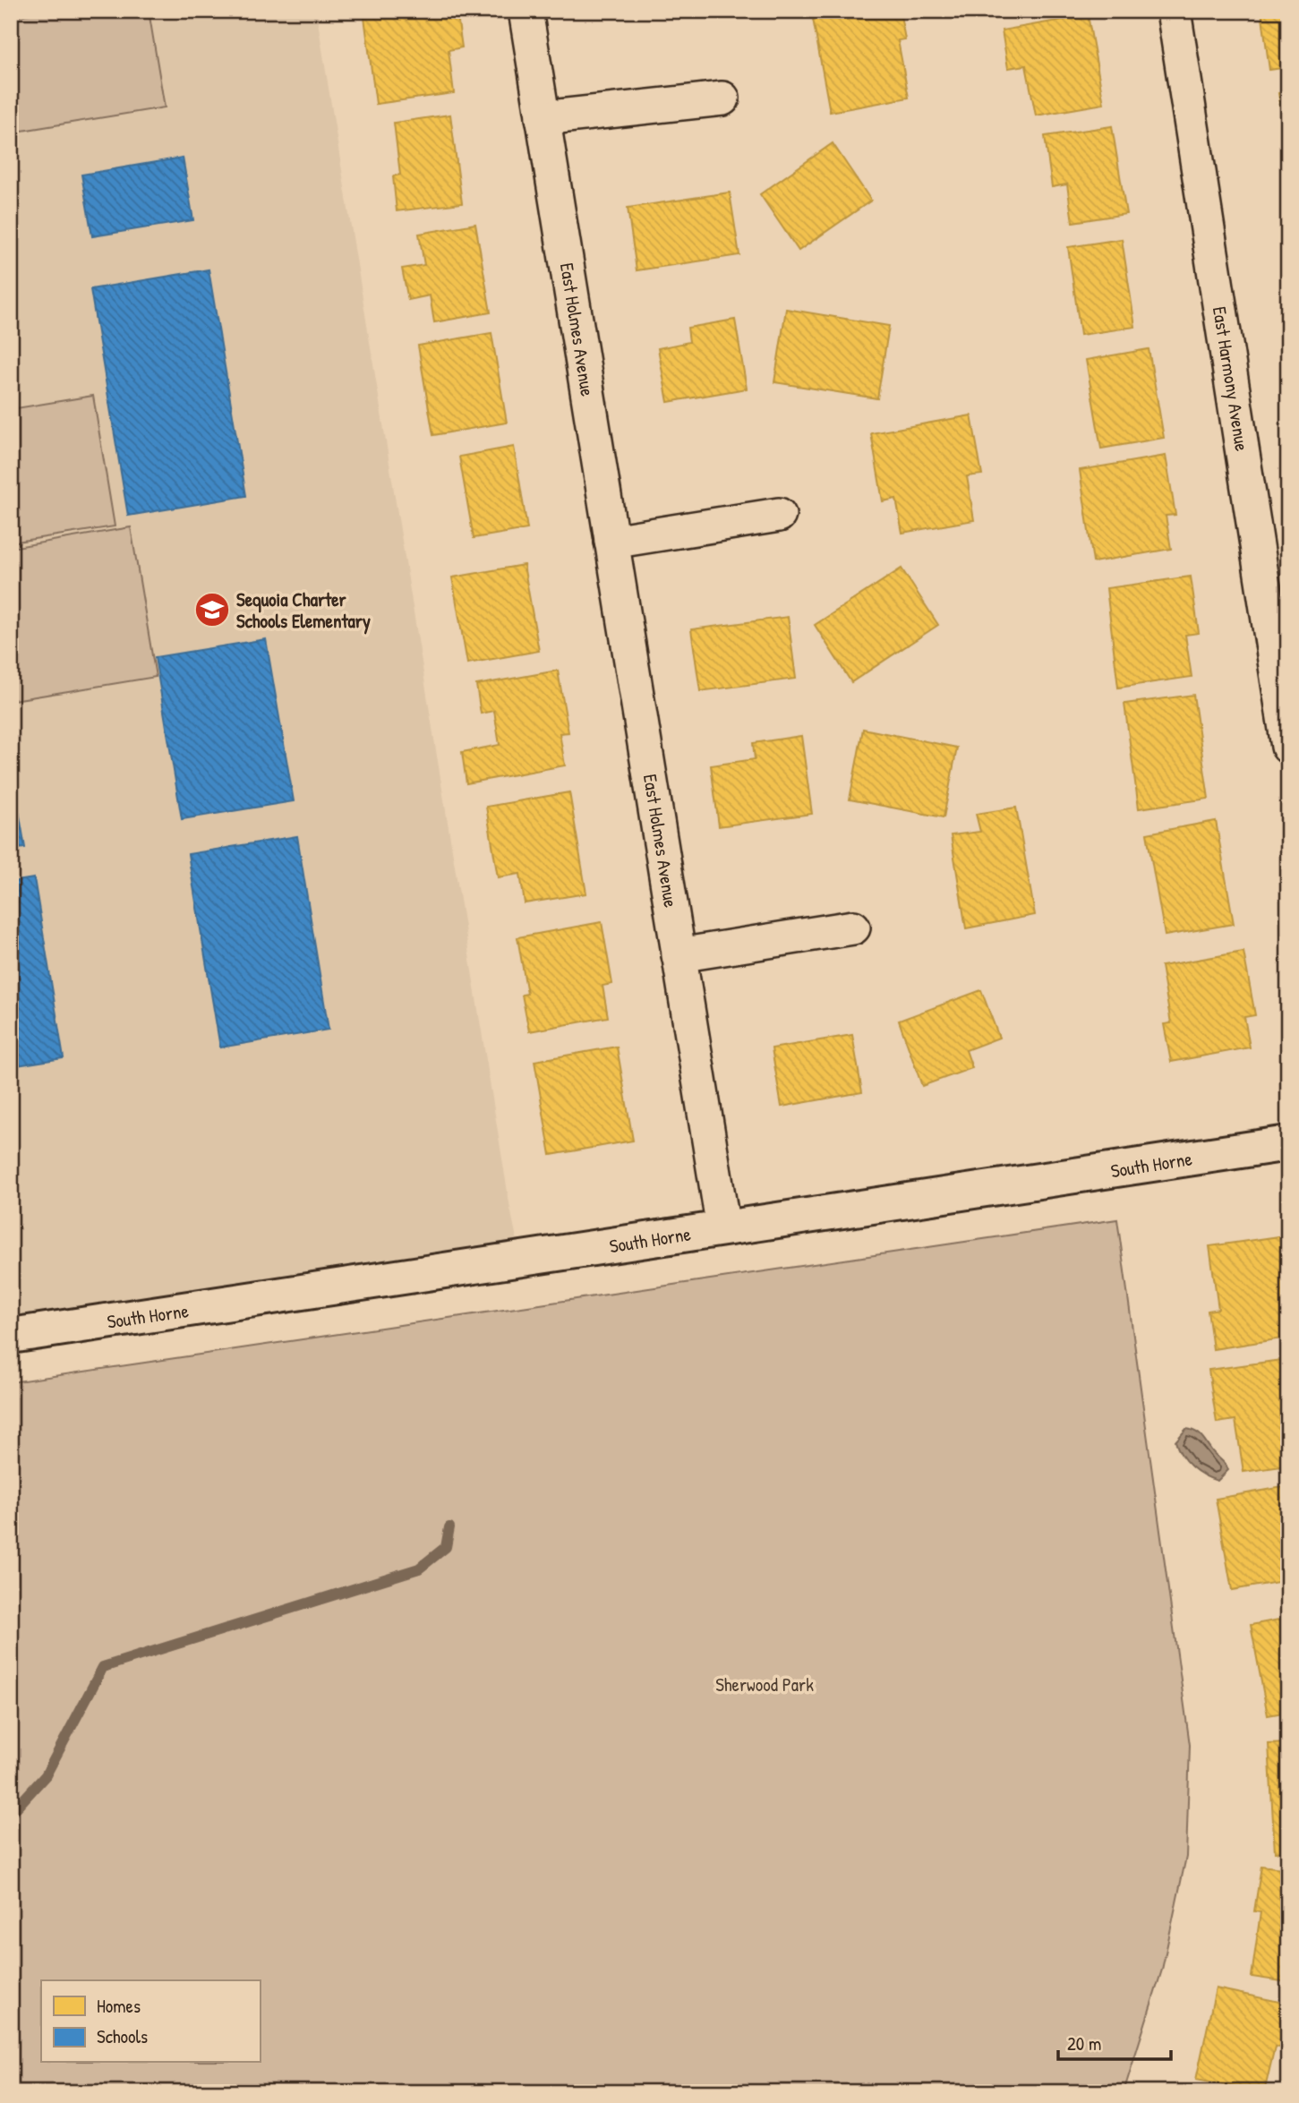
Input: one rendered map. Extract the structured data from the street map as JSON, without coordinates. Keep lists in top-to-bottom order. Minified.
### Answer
{"streets":{"street":["East Holmes Avenue","East Harmony Avenue","South Horne"]},"crossings":[["East Holmes Avenue","South Horne"]],"parks":["Sherwood Park"],"places":{"school or university":["Sequoia Charter Schools Elementary"]},"legend":["Homes","Schools"],"scale_bar":"20 m"}
